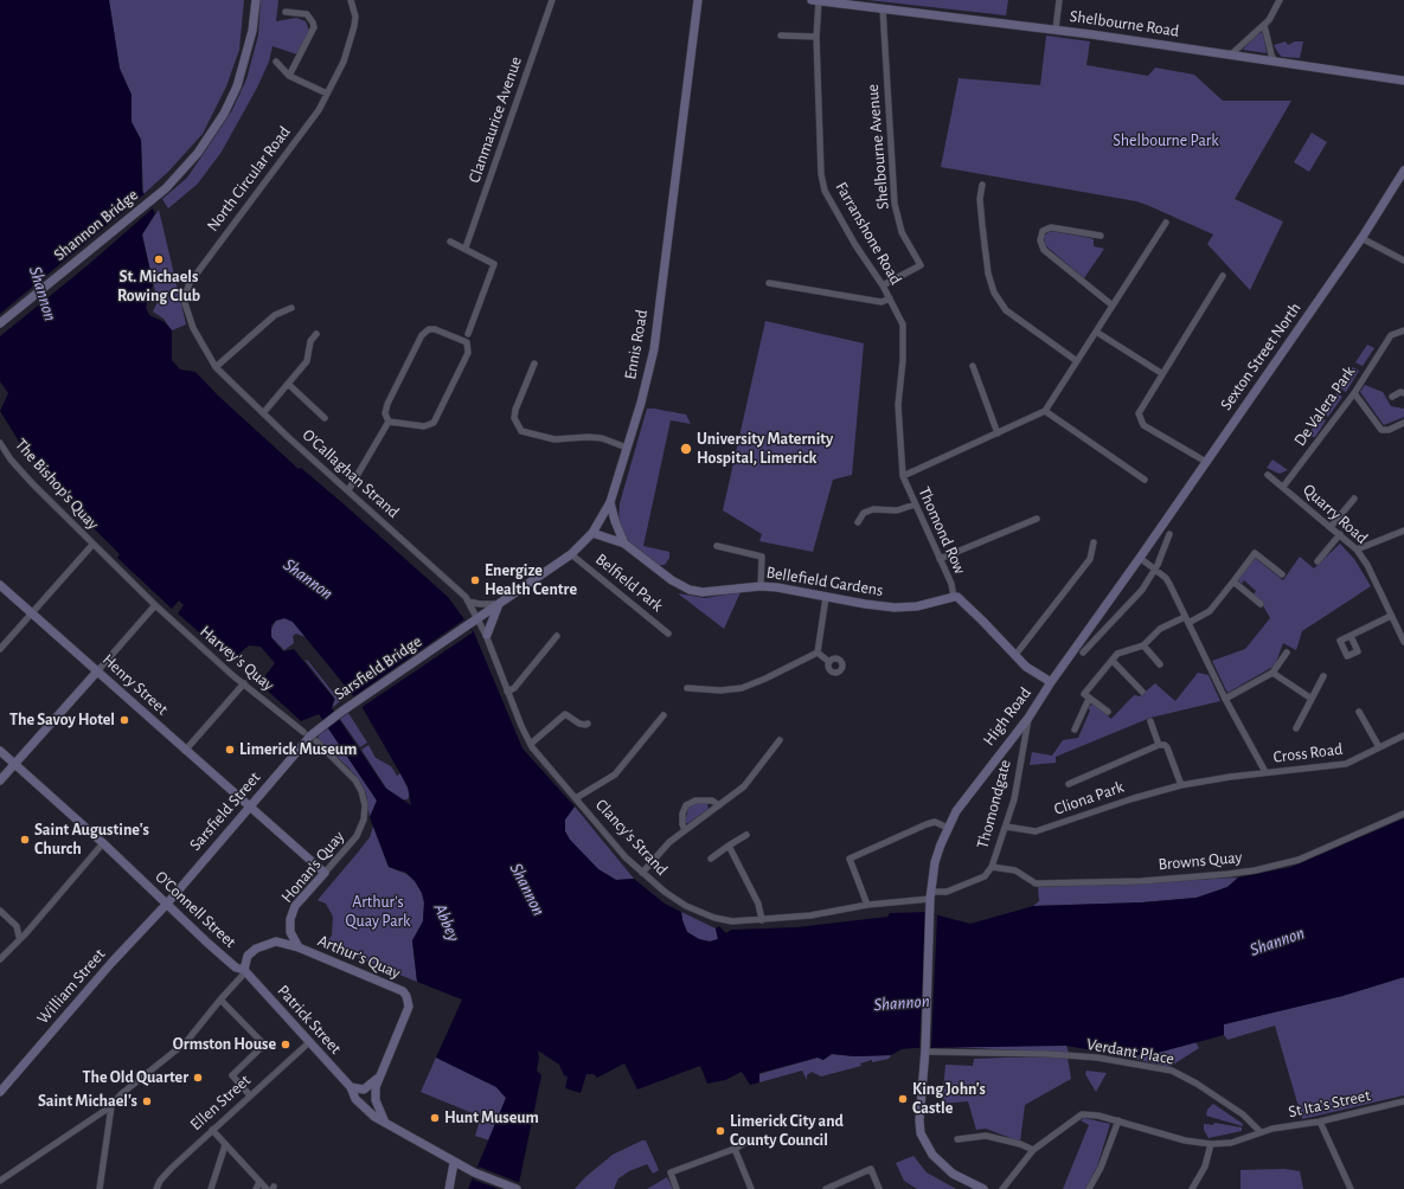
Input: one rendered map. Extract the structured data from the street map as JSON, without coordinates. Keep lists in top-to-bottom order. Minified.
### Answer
{"streets":{"main road":["Shelbourne Road","Shannon Bridge","Ennis Road","Sexton Street North","Bellefield Gardens","Sarsfield Bridge","Henry Street","High Road","Sarsfield Street","Honan's Quay","O'Connell Street","Arthur's Quay","William Street","Patrick Street"],"street":["Clanmaurice Avenue","Shelbourne Avenue","North Circular Road","Farranshone Road","De Valera Park","O'Callaghan Strand","The Bishop's Quay","Quarry Road","Thomond Row","Belfield Park","Harvey's Quay","Cross Road","Cliona Park","Thomondgate","Clancy's Strand","Browns Quay","Verdant Place","Ellen Street","St Ita's Street"]},"crossings":[["Shelbourne Road","Shelbourne Avenue"],["Shelbourne Road","Farranshone Road"],["Shelbourne Avenue","Farranshone Road"],["North Circular Road","O'Callaghan Strand"],["Farranshone Road","Thomond Row"],["Ennis Road","O'Callaghan Strand"],["Ennis Road","Bellefield Gardens"],["Ennis Road","Belfield Park"],["Ennis Road","Sarsfield Bridge"],["Ennis Road","Clancy's Strand"],["Sexton Street North","High Road"],["Sexton Street North","Cross Road"],["De Valera Park","Quarry Road"],["O'Callaghan Strand","Clancy's Strand"],["The Bishop's Quay","Harvey's Quay"],["Thomond Row","Bellefield Gardens"],["Harvey's Quay","Sarsfield Bridge"],["Harvey's Quay","Sarsfield Street"],["Sarsfield Bridge","Sarsfield Street"],["Henry Street","Sarsfield Street"],["Henry Street","Honan's Quay"],["High Road","Cross Road"],["High Road","Thomondgate"],["High Road","Clancy's Strand"],["High Road","Verdant Place"],["Cross Road","Cliona Park"],["Cliona Park","Thomondgate"],["Thomondgate","Clancy's Strand"],["Thomondgate","Browns Quay"],["Sarsfield Street","O'Connell Street"],["Sarsfield Street","William Street"],["Honan's Quay","Arthur's Quay"],["O'Connell Street","William Street"],["O'Connell Street","Patrick Street"],["Patrick Street","Ellen Street"],["Verdant Place","St Ita's Street"]],"water":["Shannon","Abbey"],"parks":["Shelbourne Park","Arthur's Quay Park"],"places":["St. Michaels Rowing Club","University Maternity Hospital, Limerick","Energize Health Centre","The Savoy Hotel","Limerick Museum","Saint Augustine's Church","Ormston House","The Old Quarter","King John's Castle","Saint Michael's","Hunt Museum","Limerick City and County Council"]}
